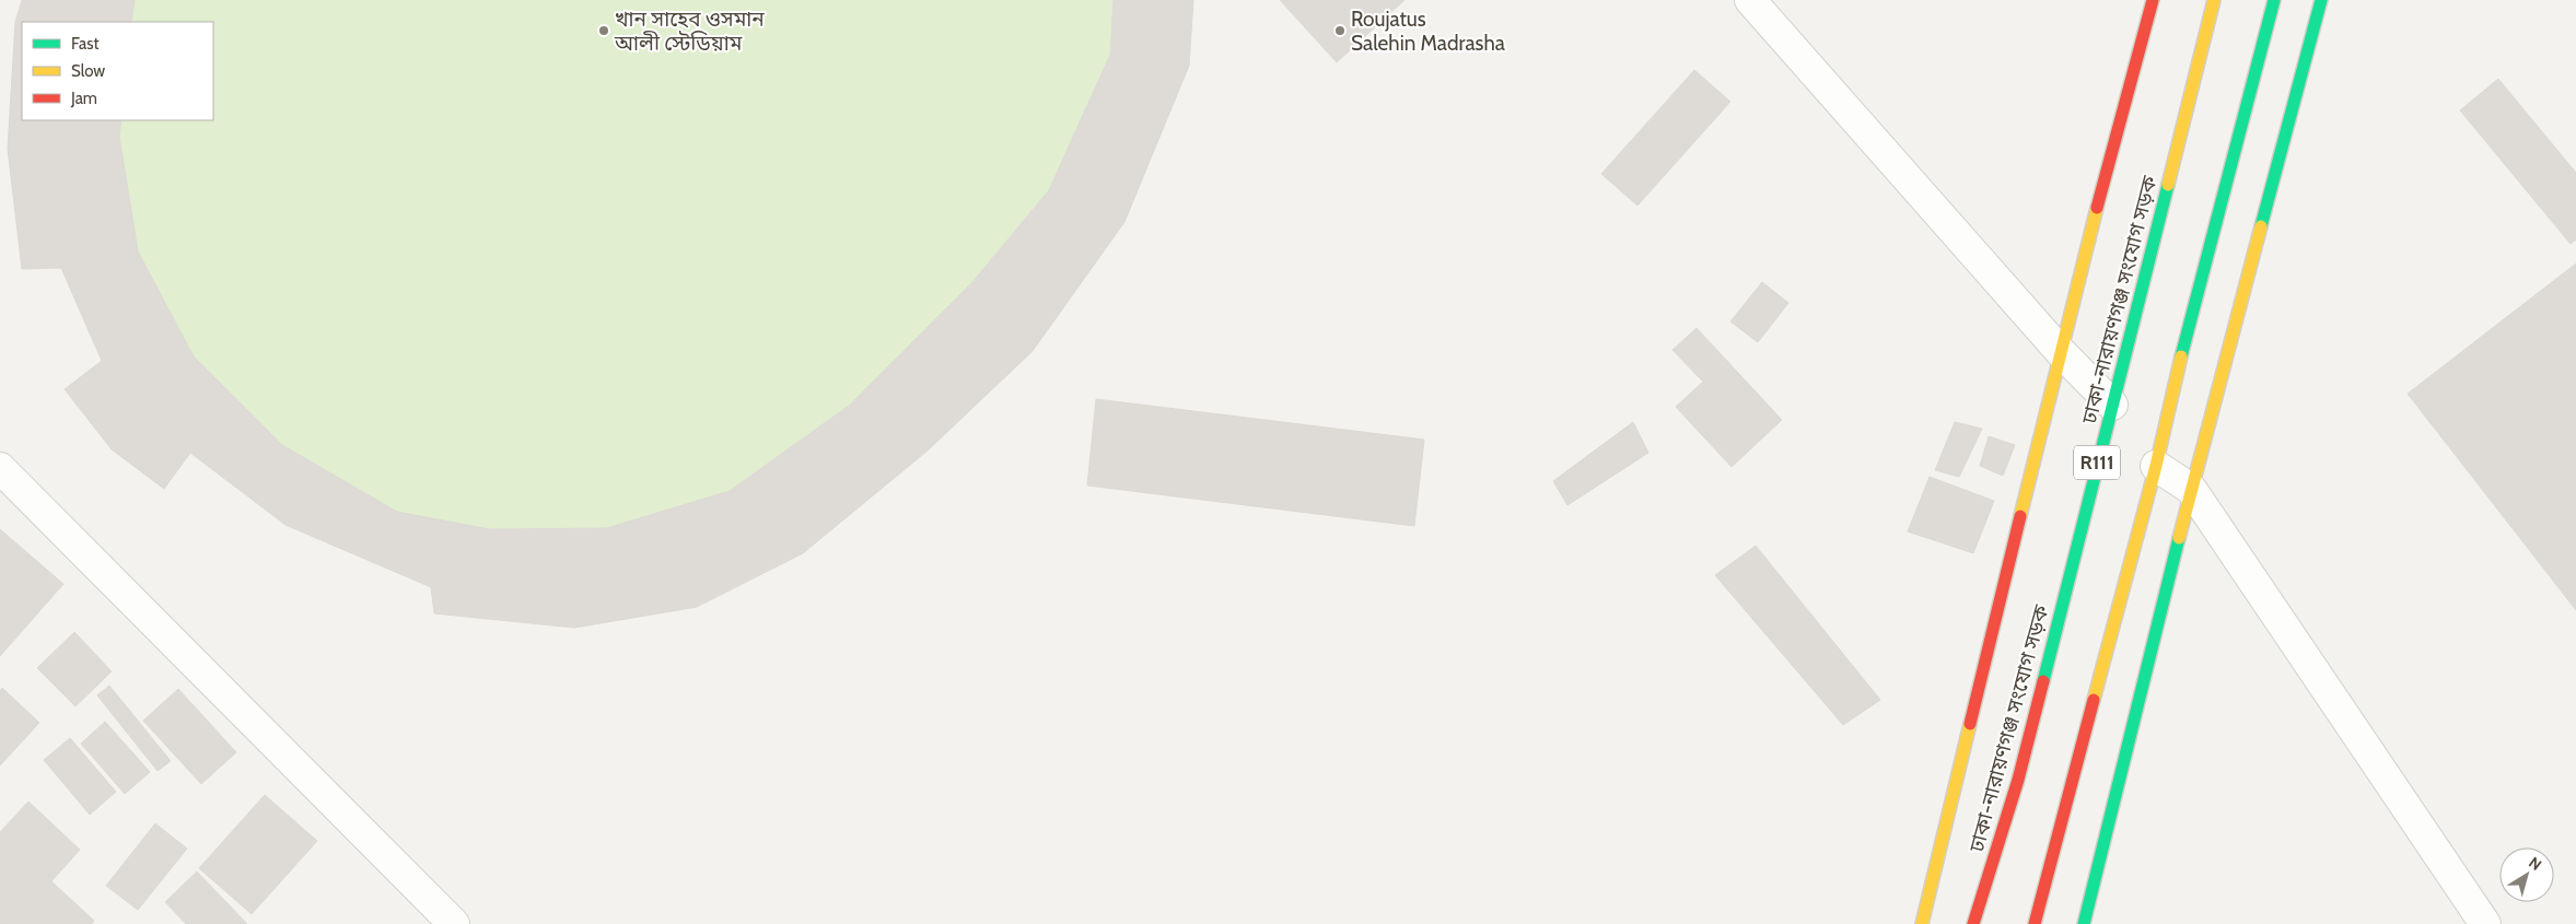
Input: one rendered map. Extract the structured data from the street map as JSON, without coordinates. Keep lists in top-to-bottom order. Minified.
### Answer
{"streets":{"main road":["ঢাকা-নারায়ণগঞ্জ সংযোগ সড়ক","R111"]},"places":["খান সাহেব ওসমান আলী স্টেডিয়াম","Roujatus Salehin Madrasha"],"legend":["Fast","Slow","Jam"],"north":"top right"}
